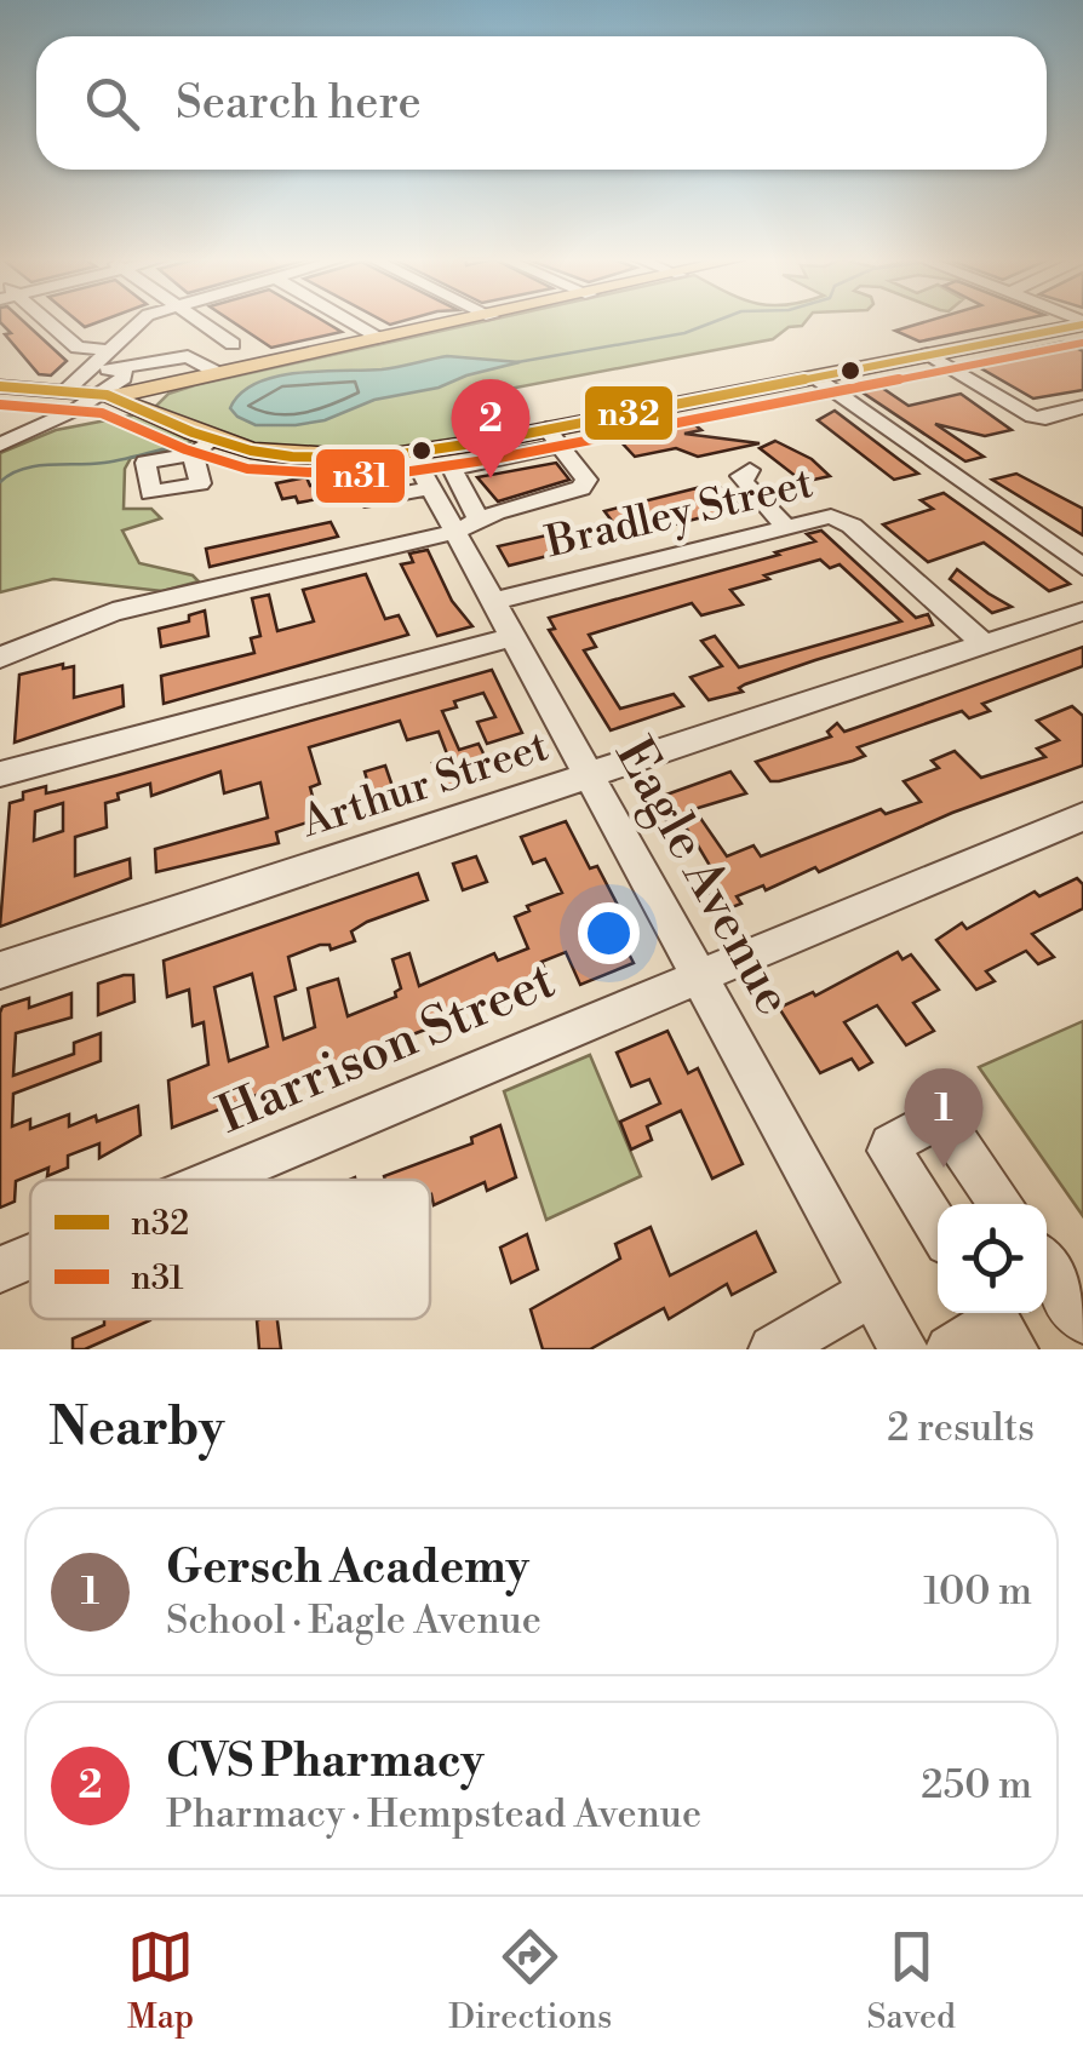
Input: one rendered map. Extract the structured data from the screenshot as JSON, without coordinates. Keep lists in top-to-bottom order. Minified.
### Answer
{"streets":{"street":["Bradley Street","Arthur Street","Eagle Avenue","Harrison Street"]},"crossings":[["Bradley Street","Arthur Street"],["Bradley Street","Eagle Avenue"],["Arthur Street","Eagle Avenue"],["Eagle Avenue","Harrison Street"]],"lines":["transit line n32","transit line n31"],"legend":["n32","n31"],"page":{"search":"Search here","pins":["2","1"],"heading":["Nearby","2 results"],"list":[{"mark":"1","name":"Gersch Academy","note":"School · Eagle Avenue","value":"100 m"},{"mark":"2","name":"CVS Pharmacy","note":"Pharmacy · Hempstead Avenue","value":"250 m"}],"nav":["Map","Directions","Saved"]}}
